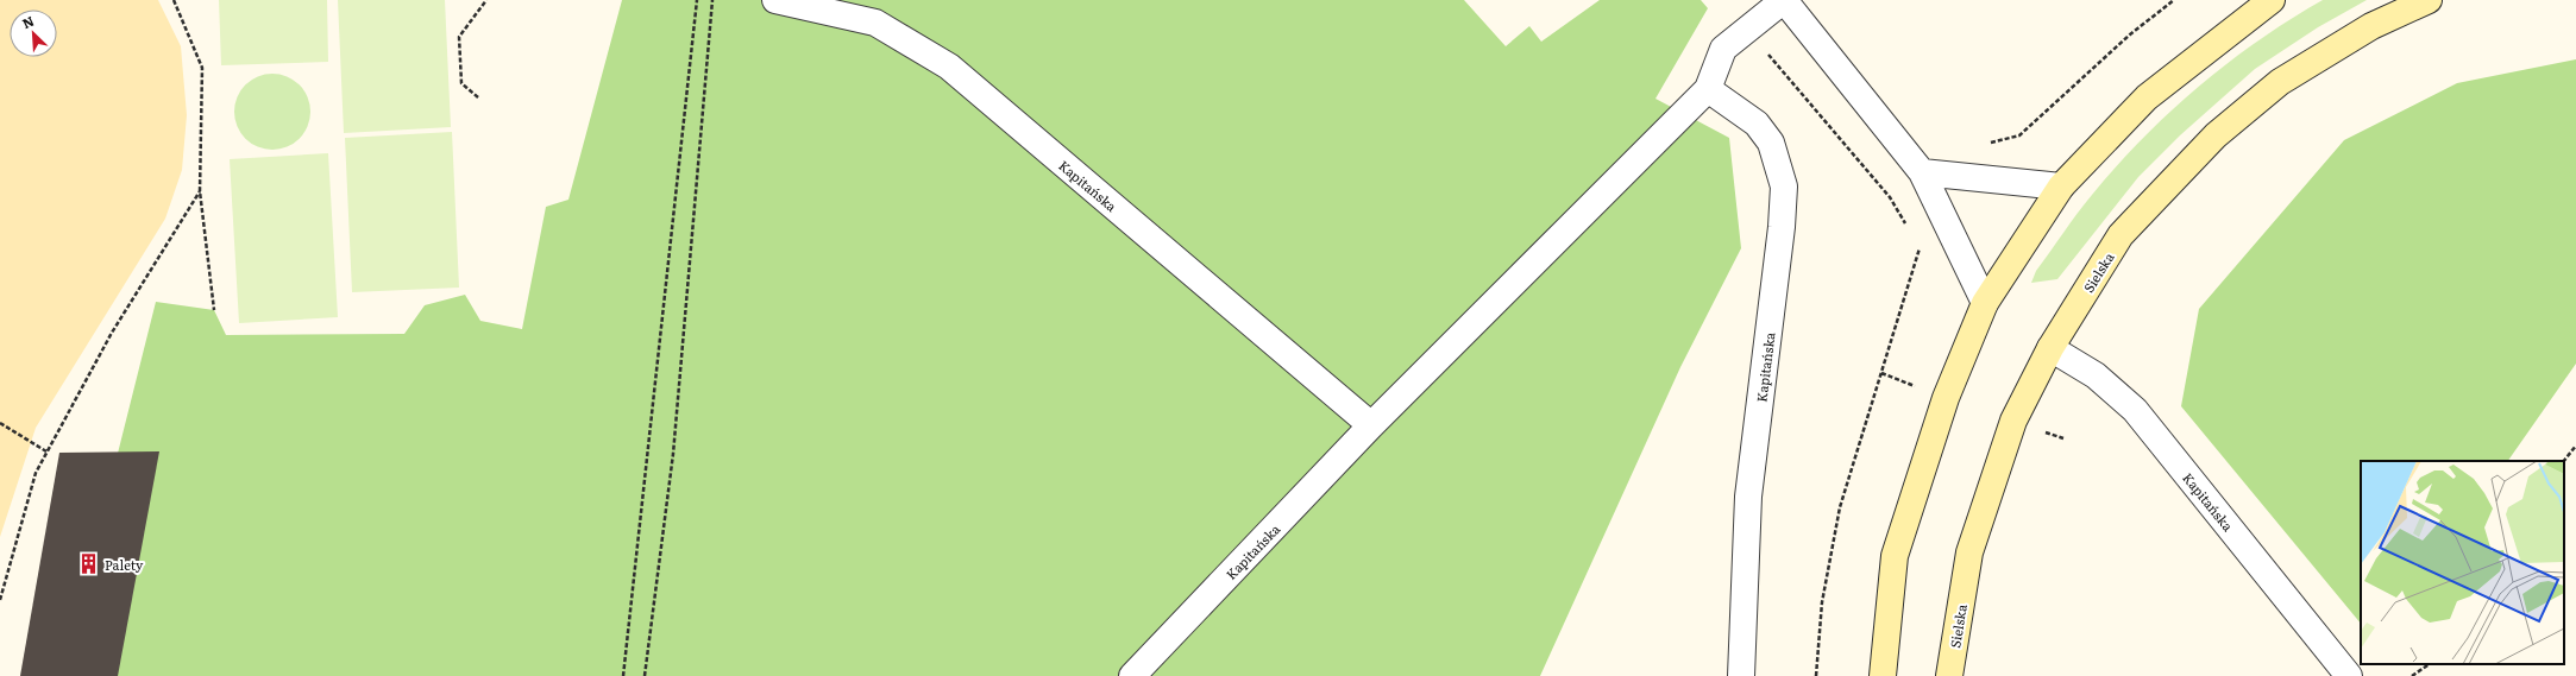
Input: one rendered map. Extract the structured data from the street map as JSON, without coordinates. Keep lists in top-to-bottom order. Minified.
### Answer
{"streets":{"main road":["Sielska"],"street":["Kapitańska"]},"crossings":[["Kapitańska","Sielska"]],"places":{"building":["Palety"]},"north":"top left"}
